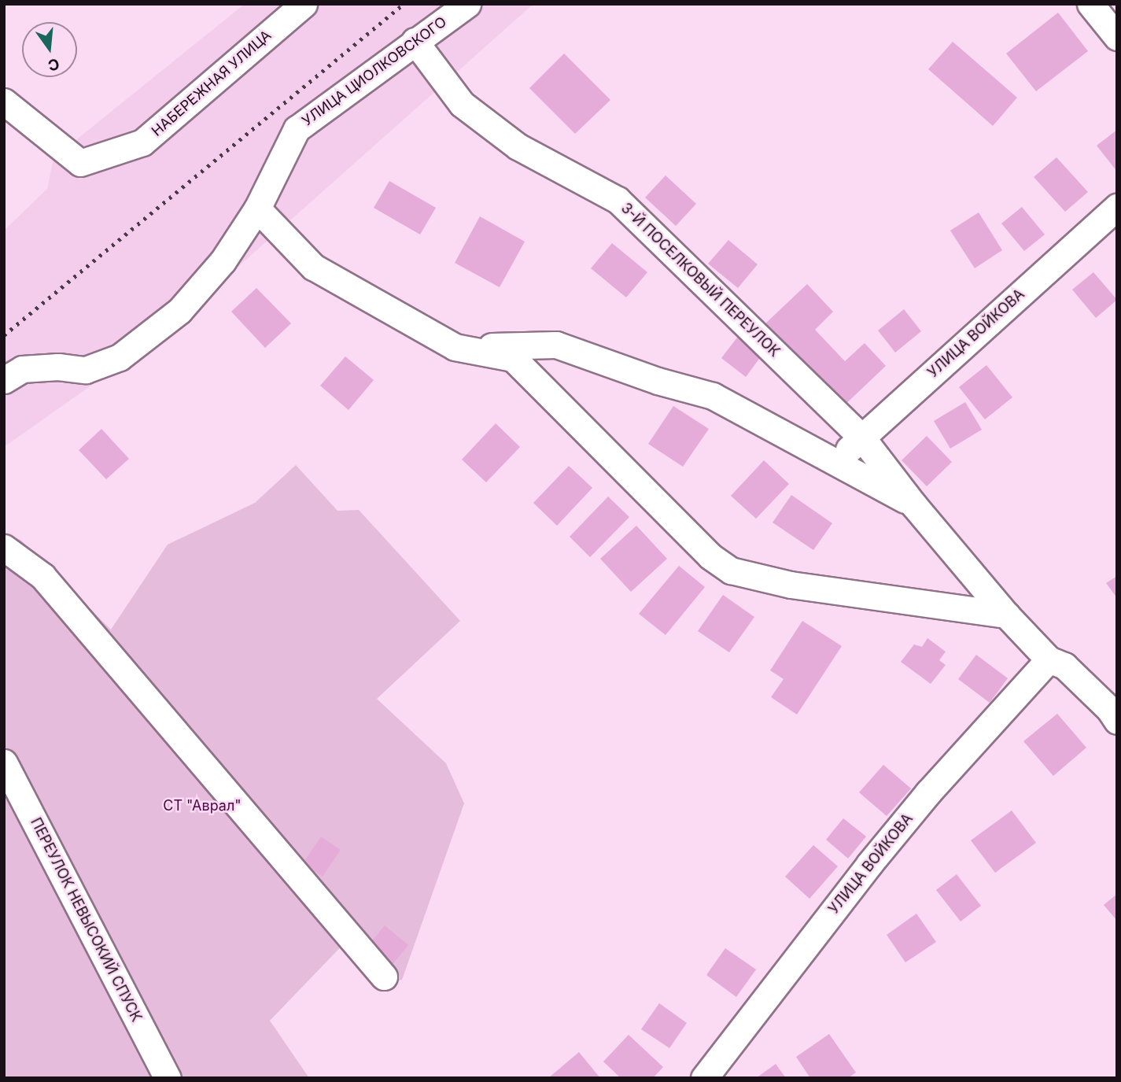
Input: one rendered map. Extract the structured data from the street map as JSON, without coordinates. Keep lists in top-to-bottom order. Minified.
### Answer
{"streets":{"street":["УЛИЦА ЦИОЛКОВСКОГО","НАБЕРЕЖНАЯ УЛИЦА","3-Й ПОСЕЛКОВЫЙ ПЕРЕУЛОК","УЛИЦА ВОЙКОВА","ПЕРЕУЛОК НЕВЫСОКИЙ СПУСК"]},"crossings":[["УЛИЦА ЦИОЛКОВСКОГО","3-Й ПОСЕЛКОВЫЙ ПЕРЕУЛОК"],["3-Й ПОСЕЛКОВЫЙ ПЕРЕУЛОК","УЛИЦА ВОЙКОВА"]],"parks":["СТ \"Аврал\""],"north":"bottom"}
